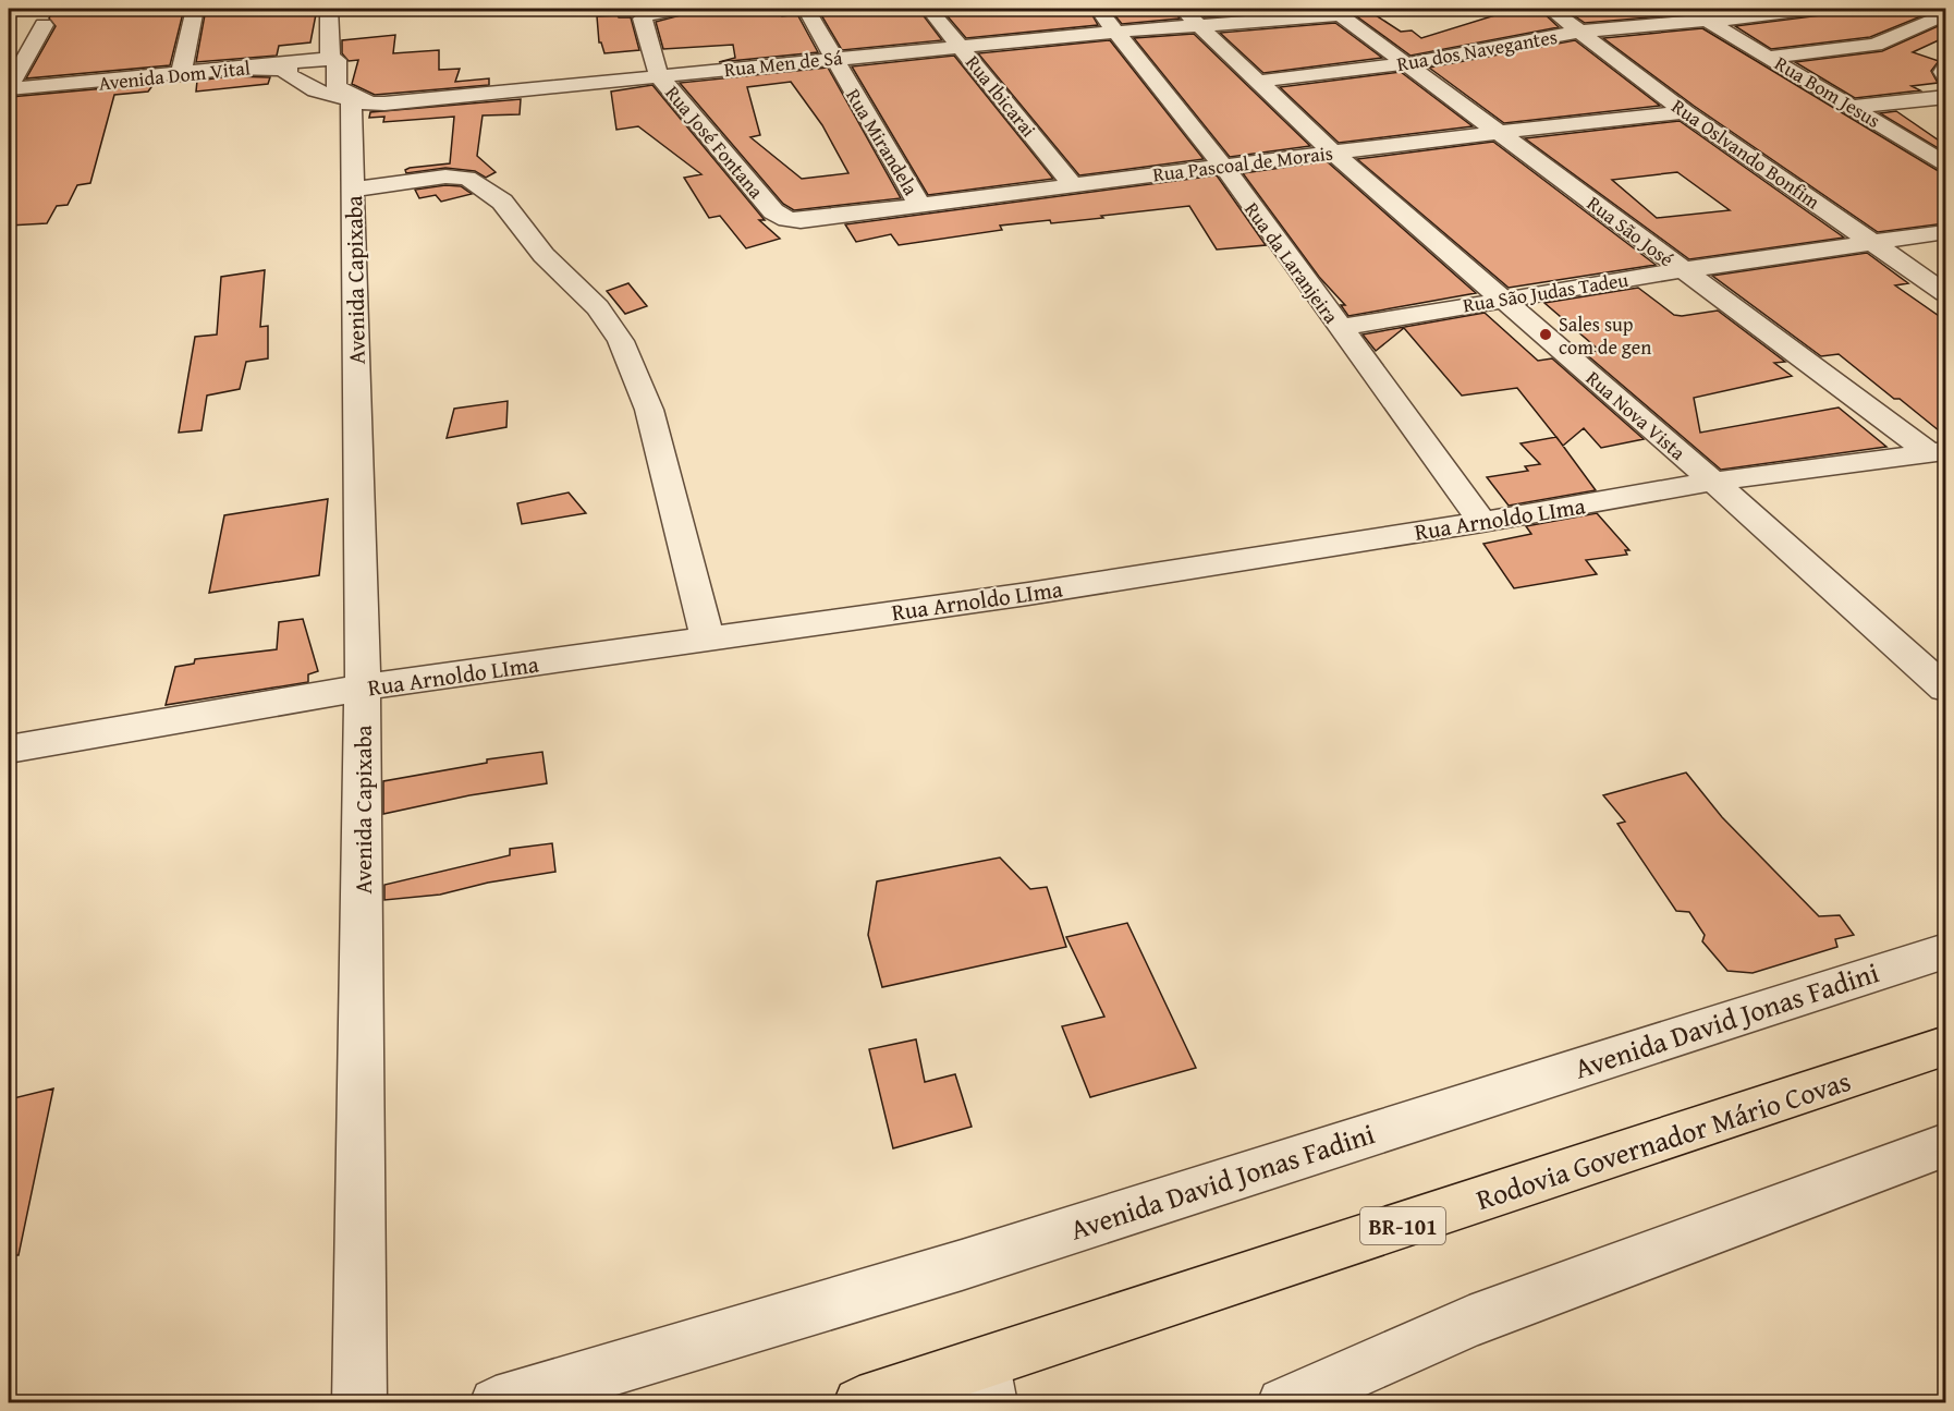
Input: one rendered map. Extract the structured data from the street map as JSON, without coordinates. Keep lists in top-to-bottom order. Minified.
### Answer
{"streets":{"highway":["Rodovia Governador Mário Covas","BR-101"],"street":["Rua dos Navegantes","Rua Men de Sá","Avenida Dom Vital","Rua Bom Jesus","Rua Ibicarai","Rua José Fontana","Rua Mirandela","Rua Oslvando Bonfim","Rua Pascoal de Morais","Rua São José","Rua da Laranjeira","Avenida Capixaba","Rua São Judas Tadeu","Rua Nova Vista","Rua Arnoldo LIma","Avenida David Jonas Fadini"]},"crossings":[["Rua dos Navegantes","Rua Bom Jesus"],["Rua dos Navegantes","Rua Oslvando Bonfim"],["Rua dos Navegantes","Rua São José"],["Rua dos Navegantes","Rua Nova Vista"],["Rua Men de Sá","Avenida Dom Vital"],["Rua Men de Sá","Rua Ibicarai"],["Rua Men de Sá","Rua José Fontana"],["Rua Men de Sá","Rua Mirandela"],["Rua Men de Sá","Rua São José"],["Rua Men de Sá","Rua da Laranjeira"],["Rua Men de Sá","Avenida Capixaba"],["Rua Men de Sá","Rua Nova Vista"],["Rua Ibicarai","Rua Pascoal de Morais"],["Rua José Fontana","Rua Pascoal de Morais"],["Rua Mirandela","Rua Pascoal de Morais"],["Rua Oslvando Bonfim","Rua Pascoal de Morais"],["Rua Oslvando Bonfim","Rua São Judas Tadeu"],["Rua Pascoal de Morais","Rua São José"],["Rua Pascoal de Morais","Rua da Laranjeira"],["Rua Pascoal de Morais","Rua Nova Vista"],["Rua São José","Rua São Judas Tadeu"],["Rua São José","Rua Arnoldo LIma"],["Rua da Laranjeira","Rua São Judas Tadeu"],["Rua da Laranjeira","Rua Arnoldo LIma"],["Avenida Capixaba","Rua Arnoldo LIma"],["Rua São Judas Tadeu","Rua Nova Vista"],["Rua Nova Vista","Rua Arnoldo LIma"]],"places":["Sales sup com de gen"]}
